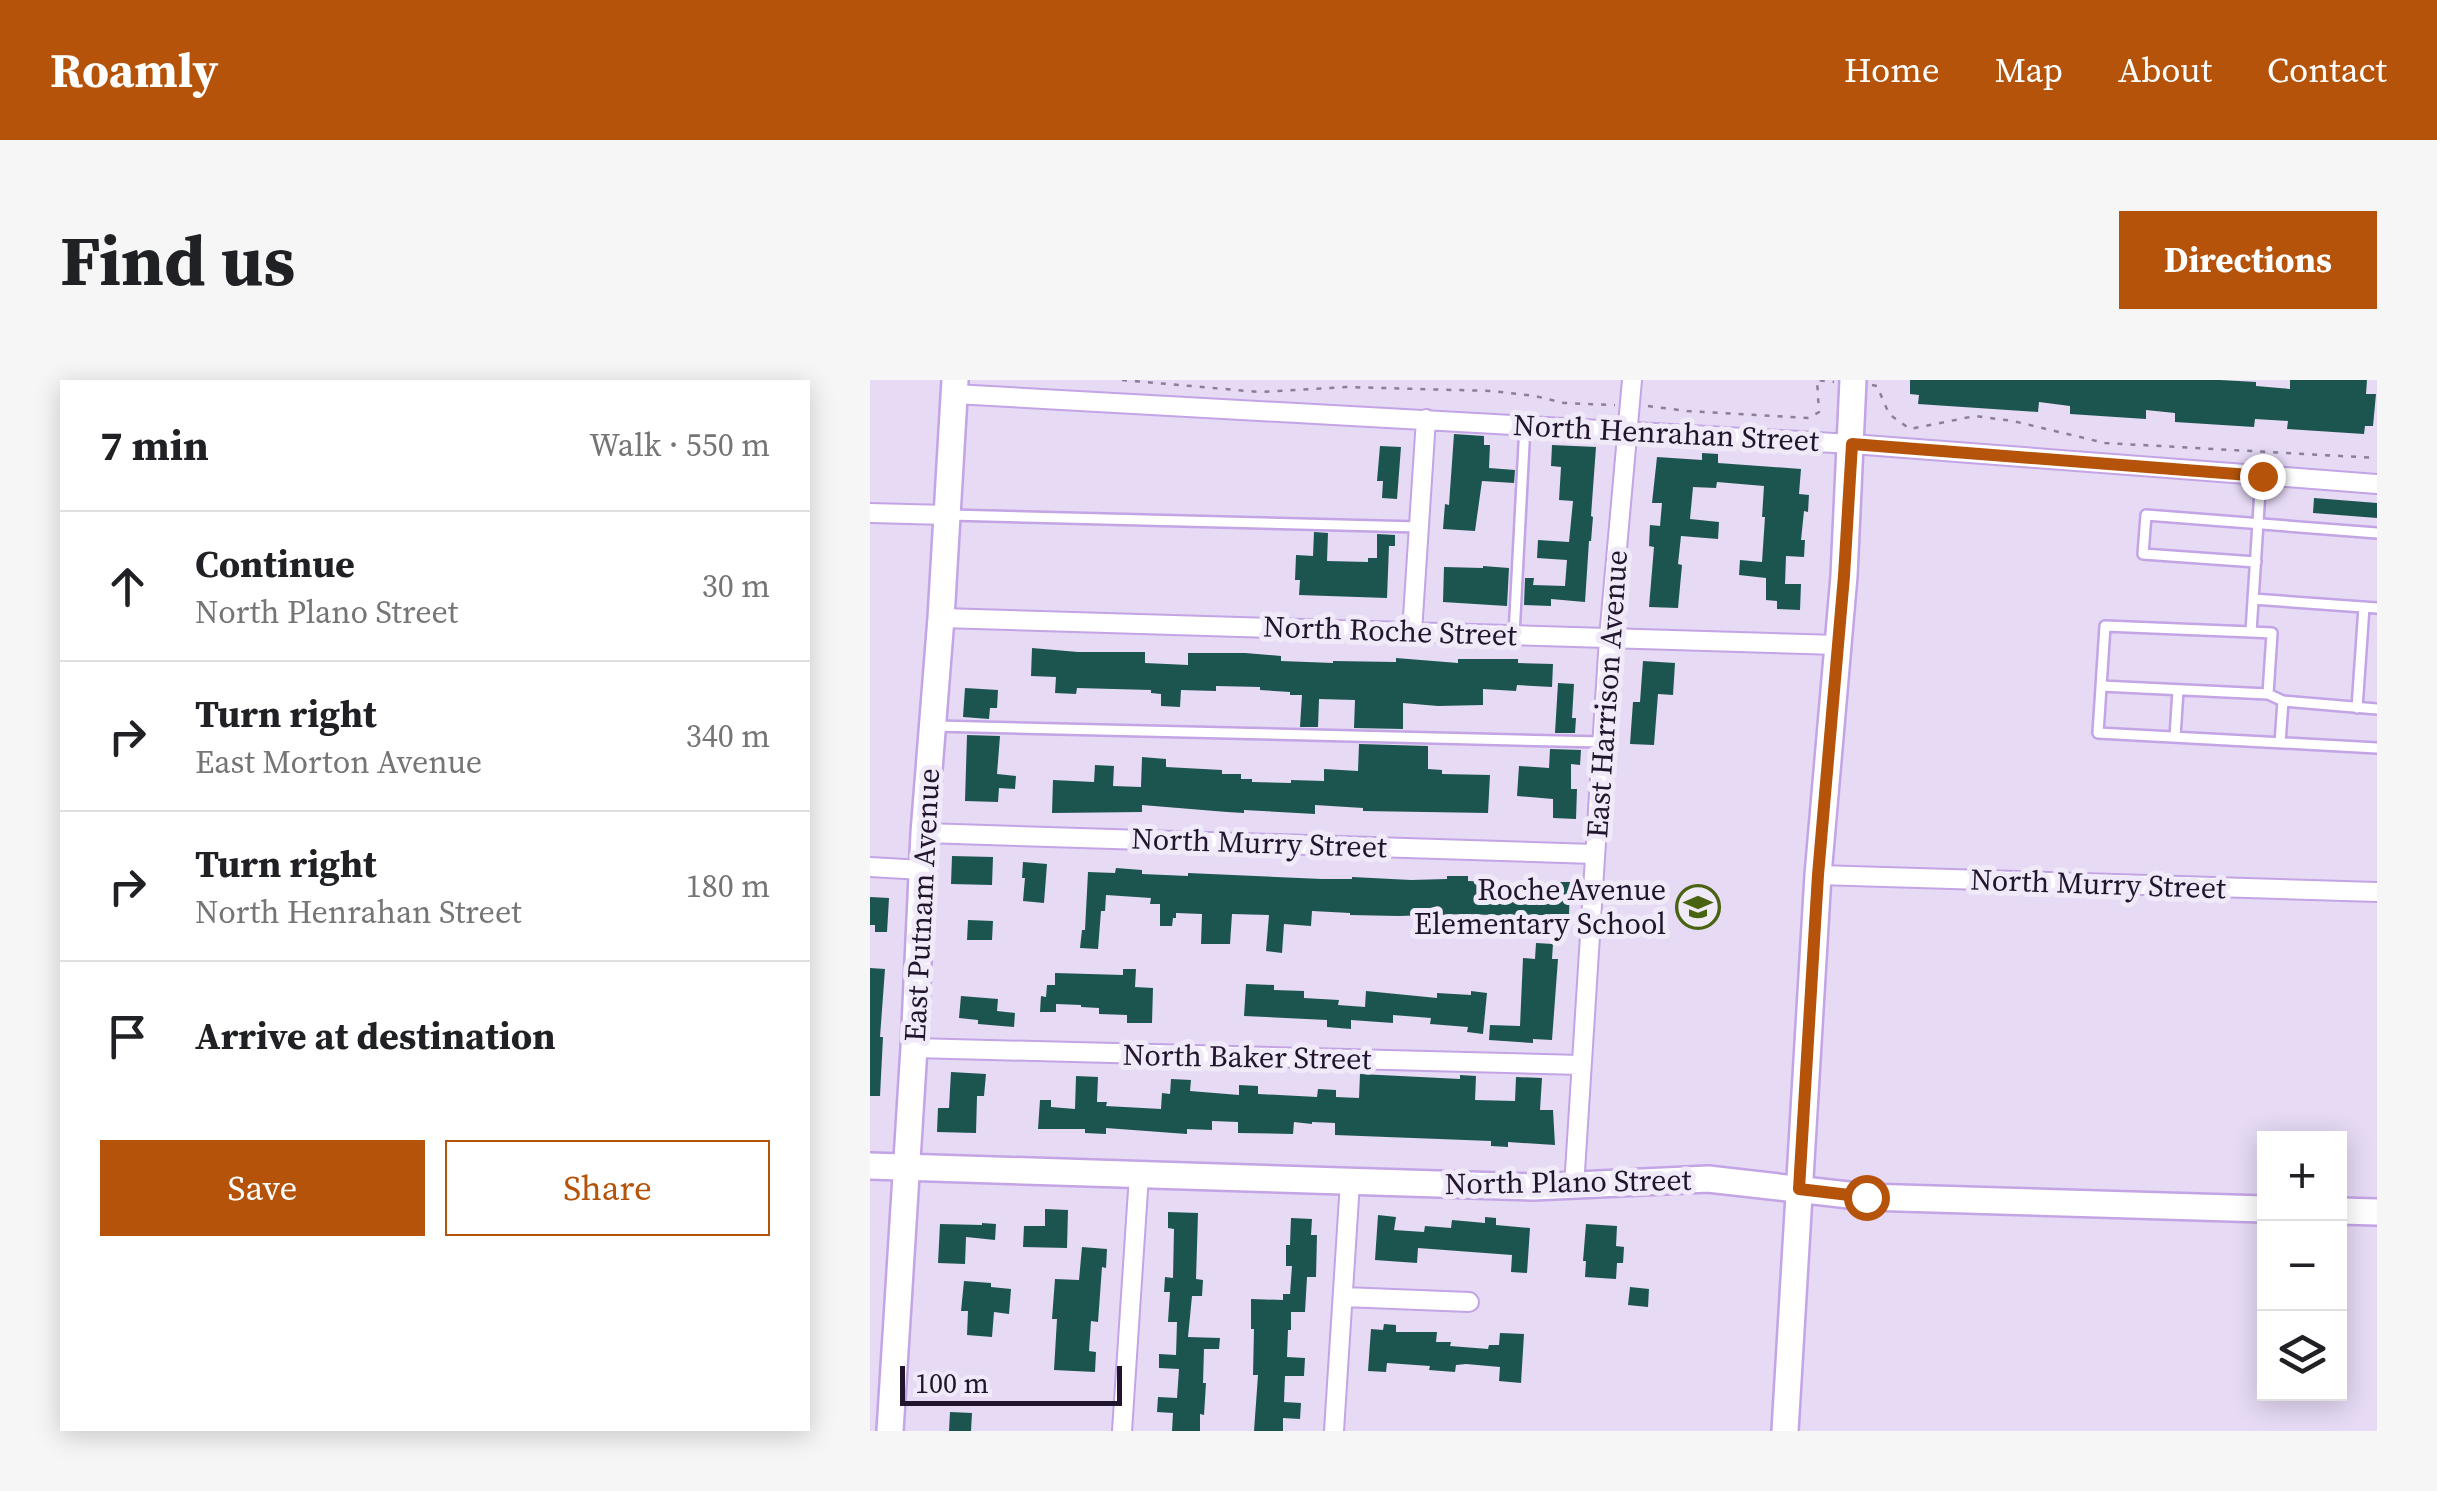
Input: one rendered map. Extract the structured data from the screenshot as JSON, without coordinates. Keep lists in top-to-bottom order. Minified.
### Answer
{"streets":{"main road":["East Putnam Avenue","North Plano Street"],"street":["North Henrahan Street","North Roche Street","East Harrison Avenue","North Murry Street","North Baker Street"]},"crossings":[["North Henrahan Street","East Harrison Avenue"],["North Henrahan Street","East Putnam Avenue"],["North Roche Street","East Harrison Avenue"],["North Roche Street","East Putnam Avenue"],["East Harrison Avenue","North Murry Street"],["East Harrison Avenue","North Baker Street"],["East Harrison Avenue","North Plano Street"],["North Murry Street","East Putnam Avenue"],["East Putnam Avenue","North Baker Street"],["East Putnam Avenue","North Plano Street"]],"places":{"school or university":["Roche Avenue Elementary School"]},"scale_bar":"100 m","page":{"header":"Roamly","nav":["Home","Map","About","Contact"],"buttons":["Directions",["Save","Share"]],"title":"Find us","heading":["7 min","Walk · 550 m"],"list":[["Continue","North Plano Street","30 m"],["Turn right","East Morton Avenue","340 m"],["Turn right","North Henrahan Street","180 m"],"Arrive at destination"],"map_buttons":["+","−"],"scale":"100 m"}}
